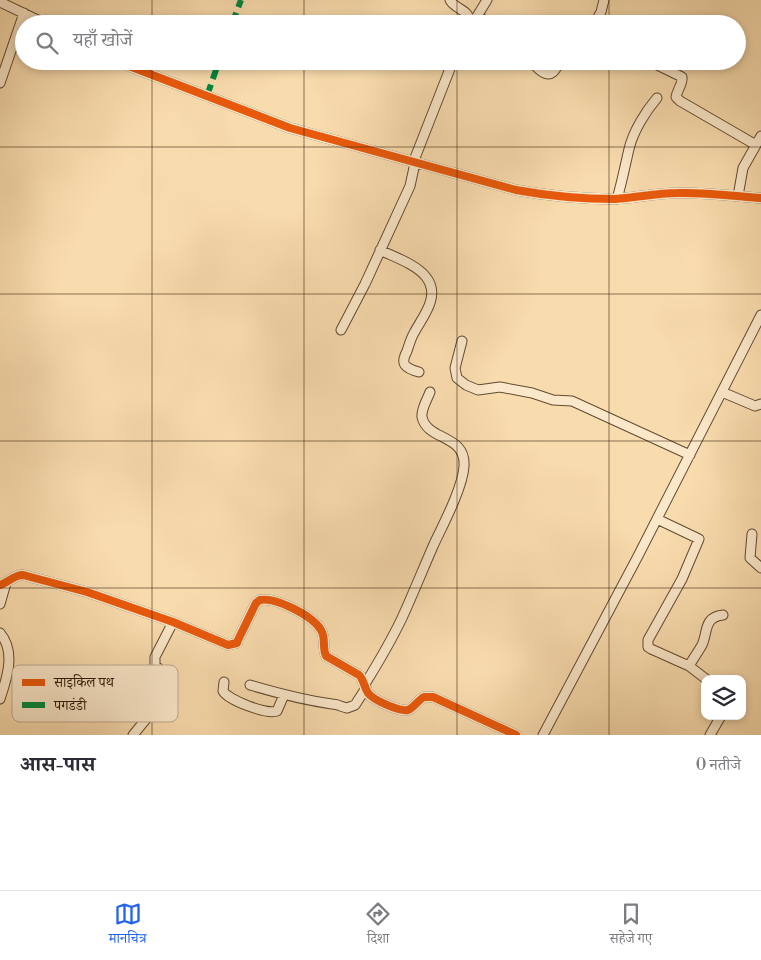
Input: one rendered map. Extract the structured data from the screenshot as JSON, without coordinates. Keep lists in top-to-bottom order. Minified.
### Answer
{"legend":["साइकिल पथ","पगडंडी"],"page":{"search":"यहाँ खोजें","heading":["आस-पास","0 नतीजे"],"nav":["मानचित्र","दिशा","सहेजे गए"]}}
